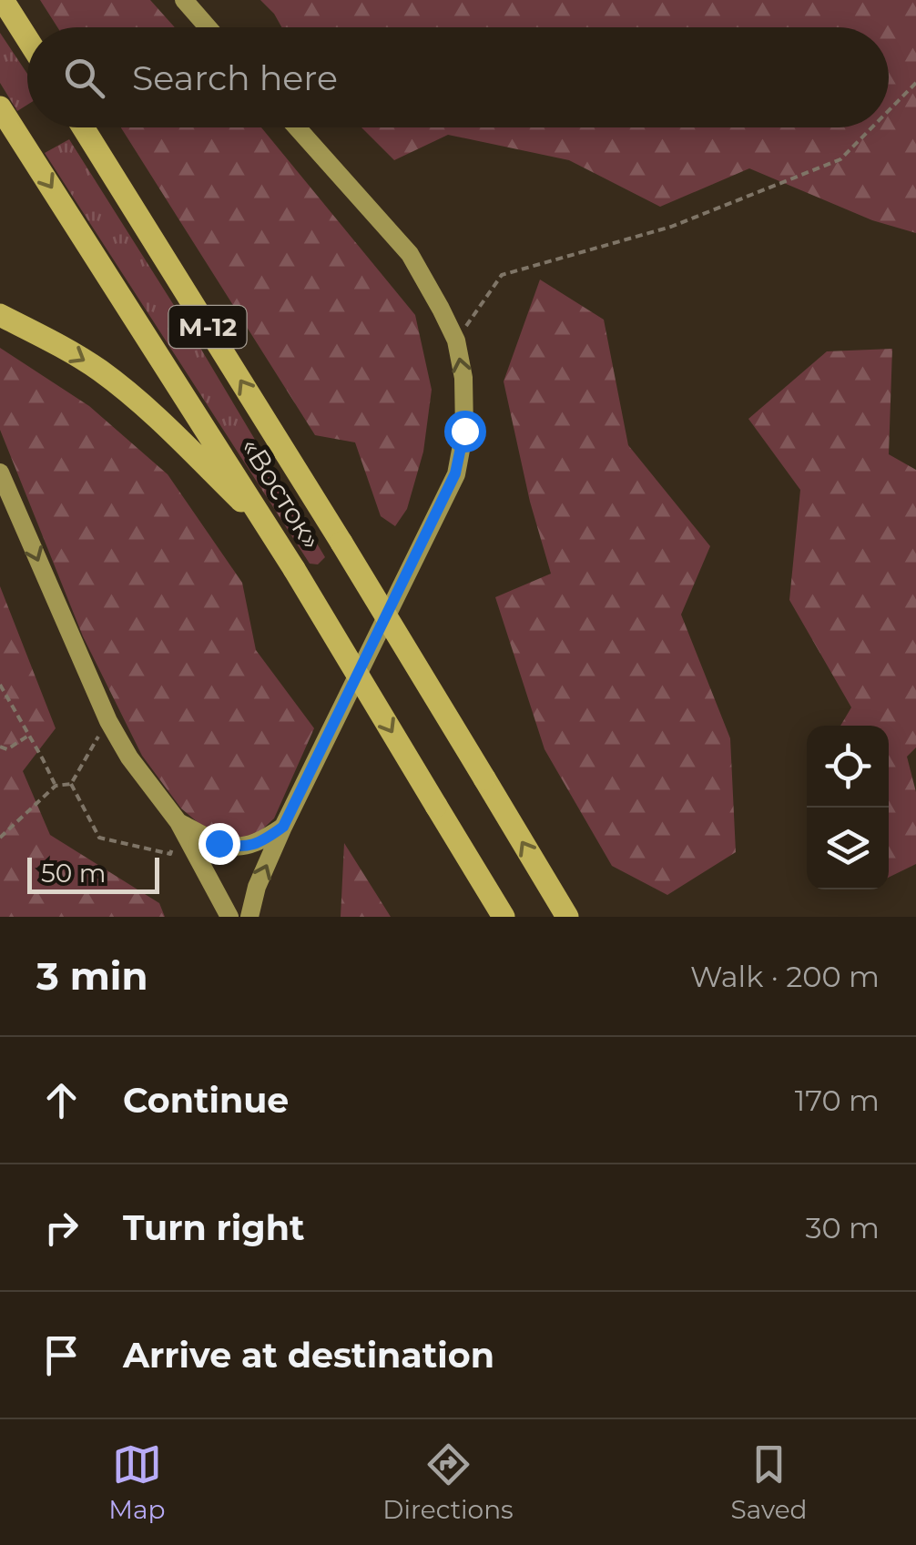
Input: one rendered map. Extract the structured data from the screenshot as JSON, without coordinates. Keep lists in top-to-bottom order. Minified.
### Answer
{"streets":{"main road":["М-12","«Восток»"]},"scale_bar":"50 m","page":{"search":"Search here","scale":"50 m","heading":["3 min","Walk · 200 m"],"list":[["Continue","170 m"],["Turn right","30 m"],"Arrive at destination"],"nav":["Map","Directions","Saved"]}}
